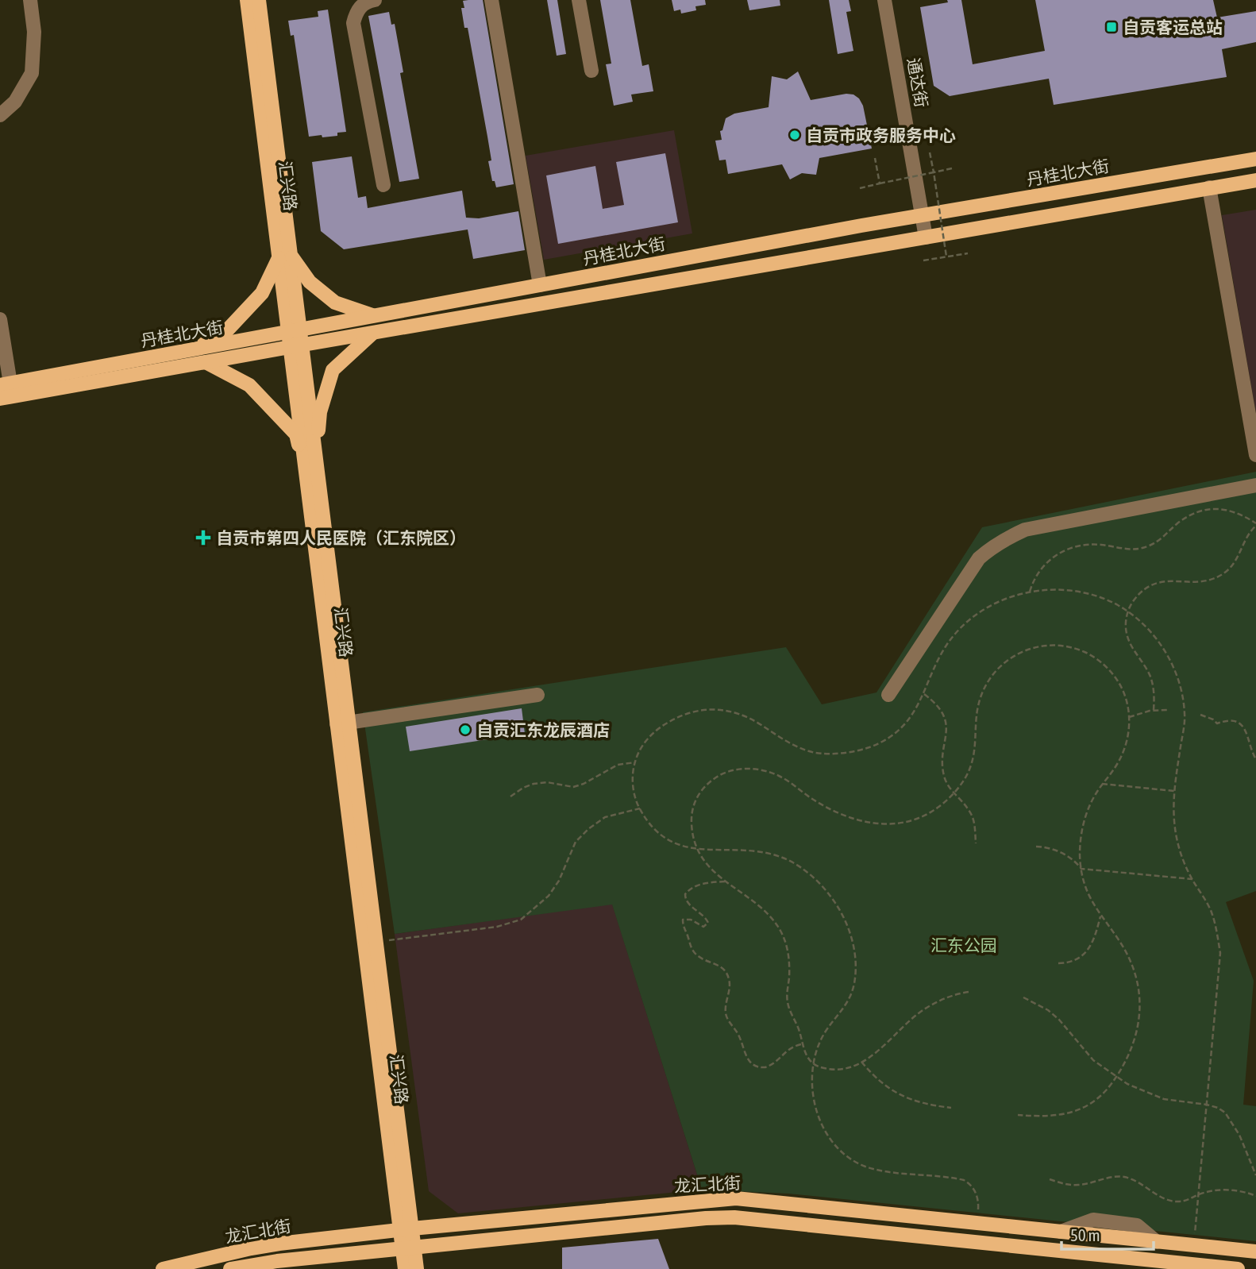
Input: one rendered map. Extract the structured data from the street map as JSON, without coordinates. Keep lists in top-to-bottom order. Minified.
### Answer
{"streets":{"main road":["丹桂北大街","汇兴路","龙汇北街"],"street":["通达街"]},"crossings":[["通达街","丹桂北大街"],["丹桂北大街","汇兴路"],["汇兴路","龙汇北街"]],"parks":["汇东公园"],"places":{"transit":["自贡客运总站"],"other":["自贡市政务服务中心","自贡汇东龙辰酒店"],"health":["自贡市第四人民医院（汇东院区）"]},"scale_bar":"50 m"}
